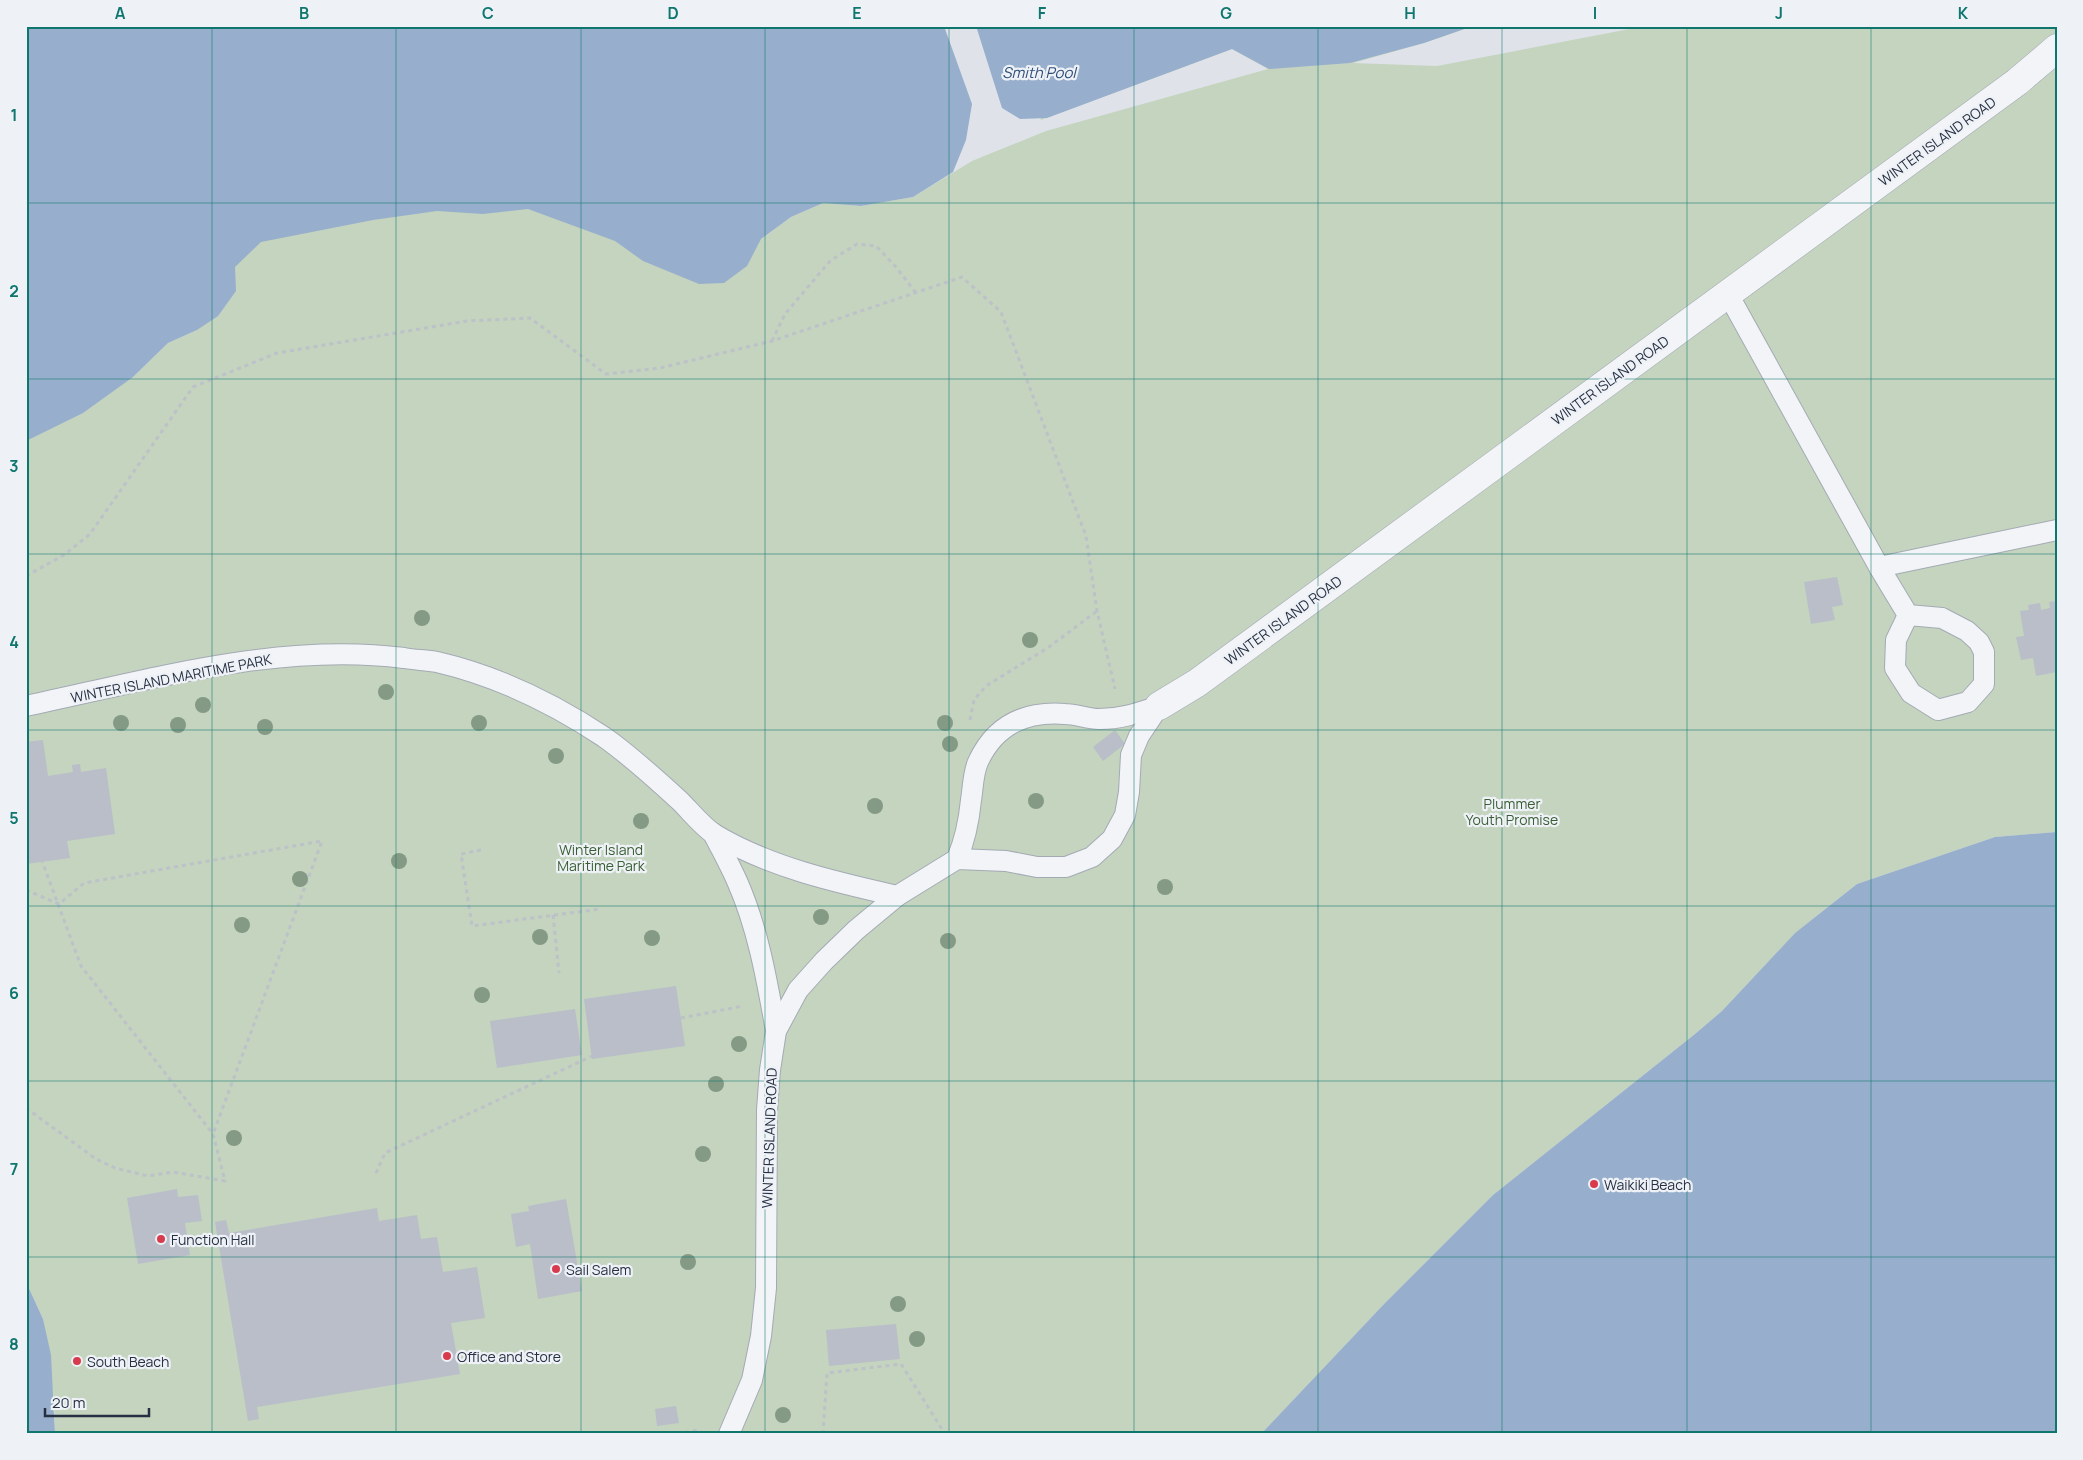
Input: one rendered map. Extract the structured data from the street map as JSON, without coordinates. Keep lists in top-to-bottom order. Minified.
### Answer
{"streets":{"street":["WINTER ISLAND ROAD"],"lane":["WINTER ISLAND MARITIME PARK"]},"crossings":[["WINTER ISLAND ROAD","WINTER ISLAND MARITIME PARK"]],"water":["Smith Pool"],"parks":["Plummer Youth Promise","Winter Island Maritime Park"],"places":["Waikiki Beach","Function Hall","Sail Salem","Office and Store","South Beach"],"scale_bar":"20 m","grid":{"columns":["A","B","C","D","E","F","G","H","I","J","K"],"rows":["1","2","3","4","5","6","7","8"]}}
